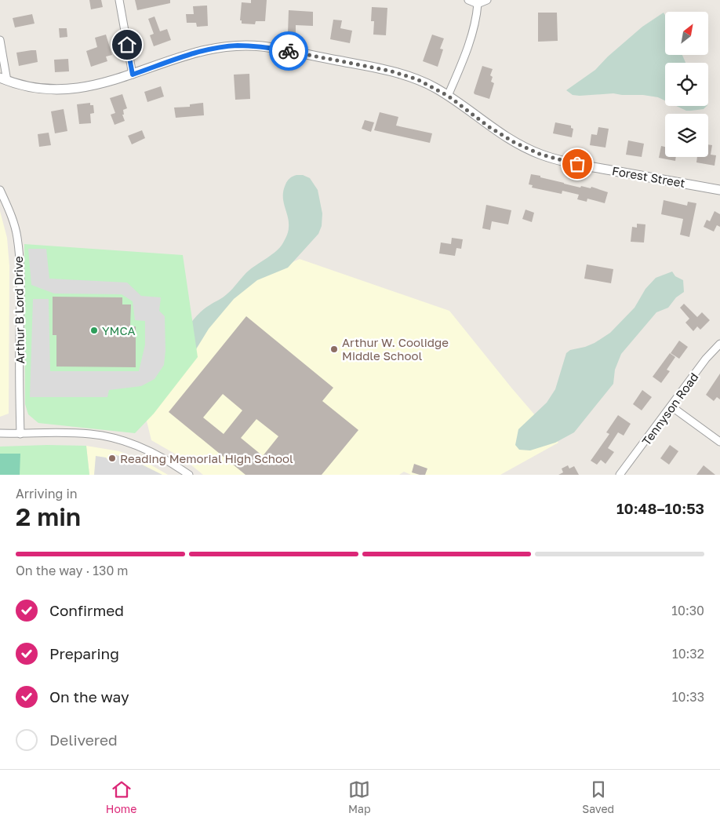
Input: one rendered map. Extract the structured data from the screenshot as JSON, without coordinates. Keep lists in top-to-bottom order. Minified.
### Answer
{"streets":{"street":["Forest Street","Arthur B Lord Drive","Tennyson Road"]},"places":["YMCA","Arthur W. Coolidge Middle School","Reading Memorial High School"],"north":"top right","page":{"heading":["2 min","Arriving in","10:48–10:53"],"bar":"On the way · 130 m","list":[["Confirmed","10:30"],["Preparing","10:32"],["On the way","10:33"],"Delivered"],"tabs":["Home","Map","Saved"]}}
